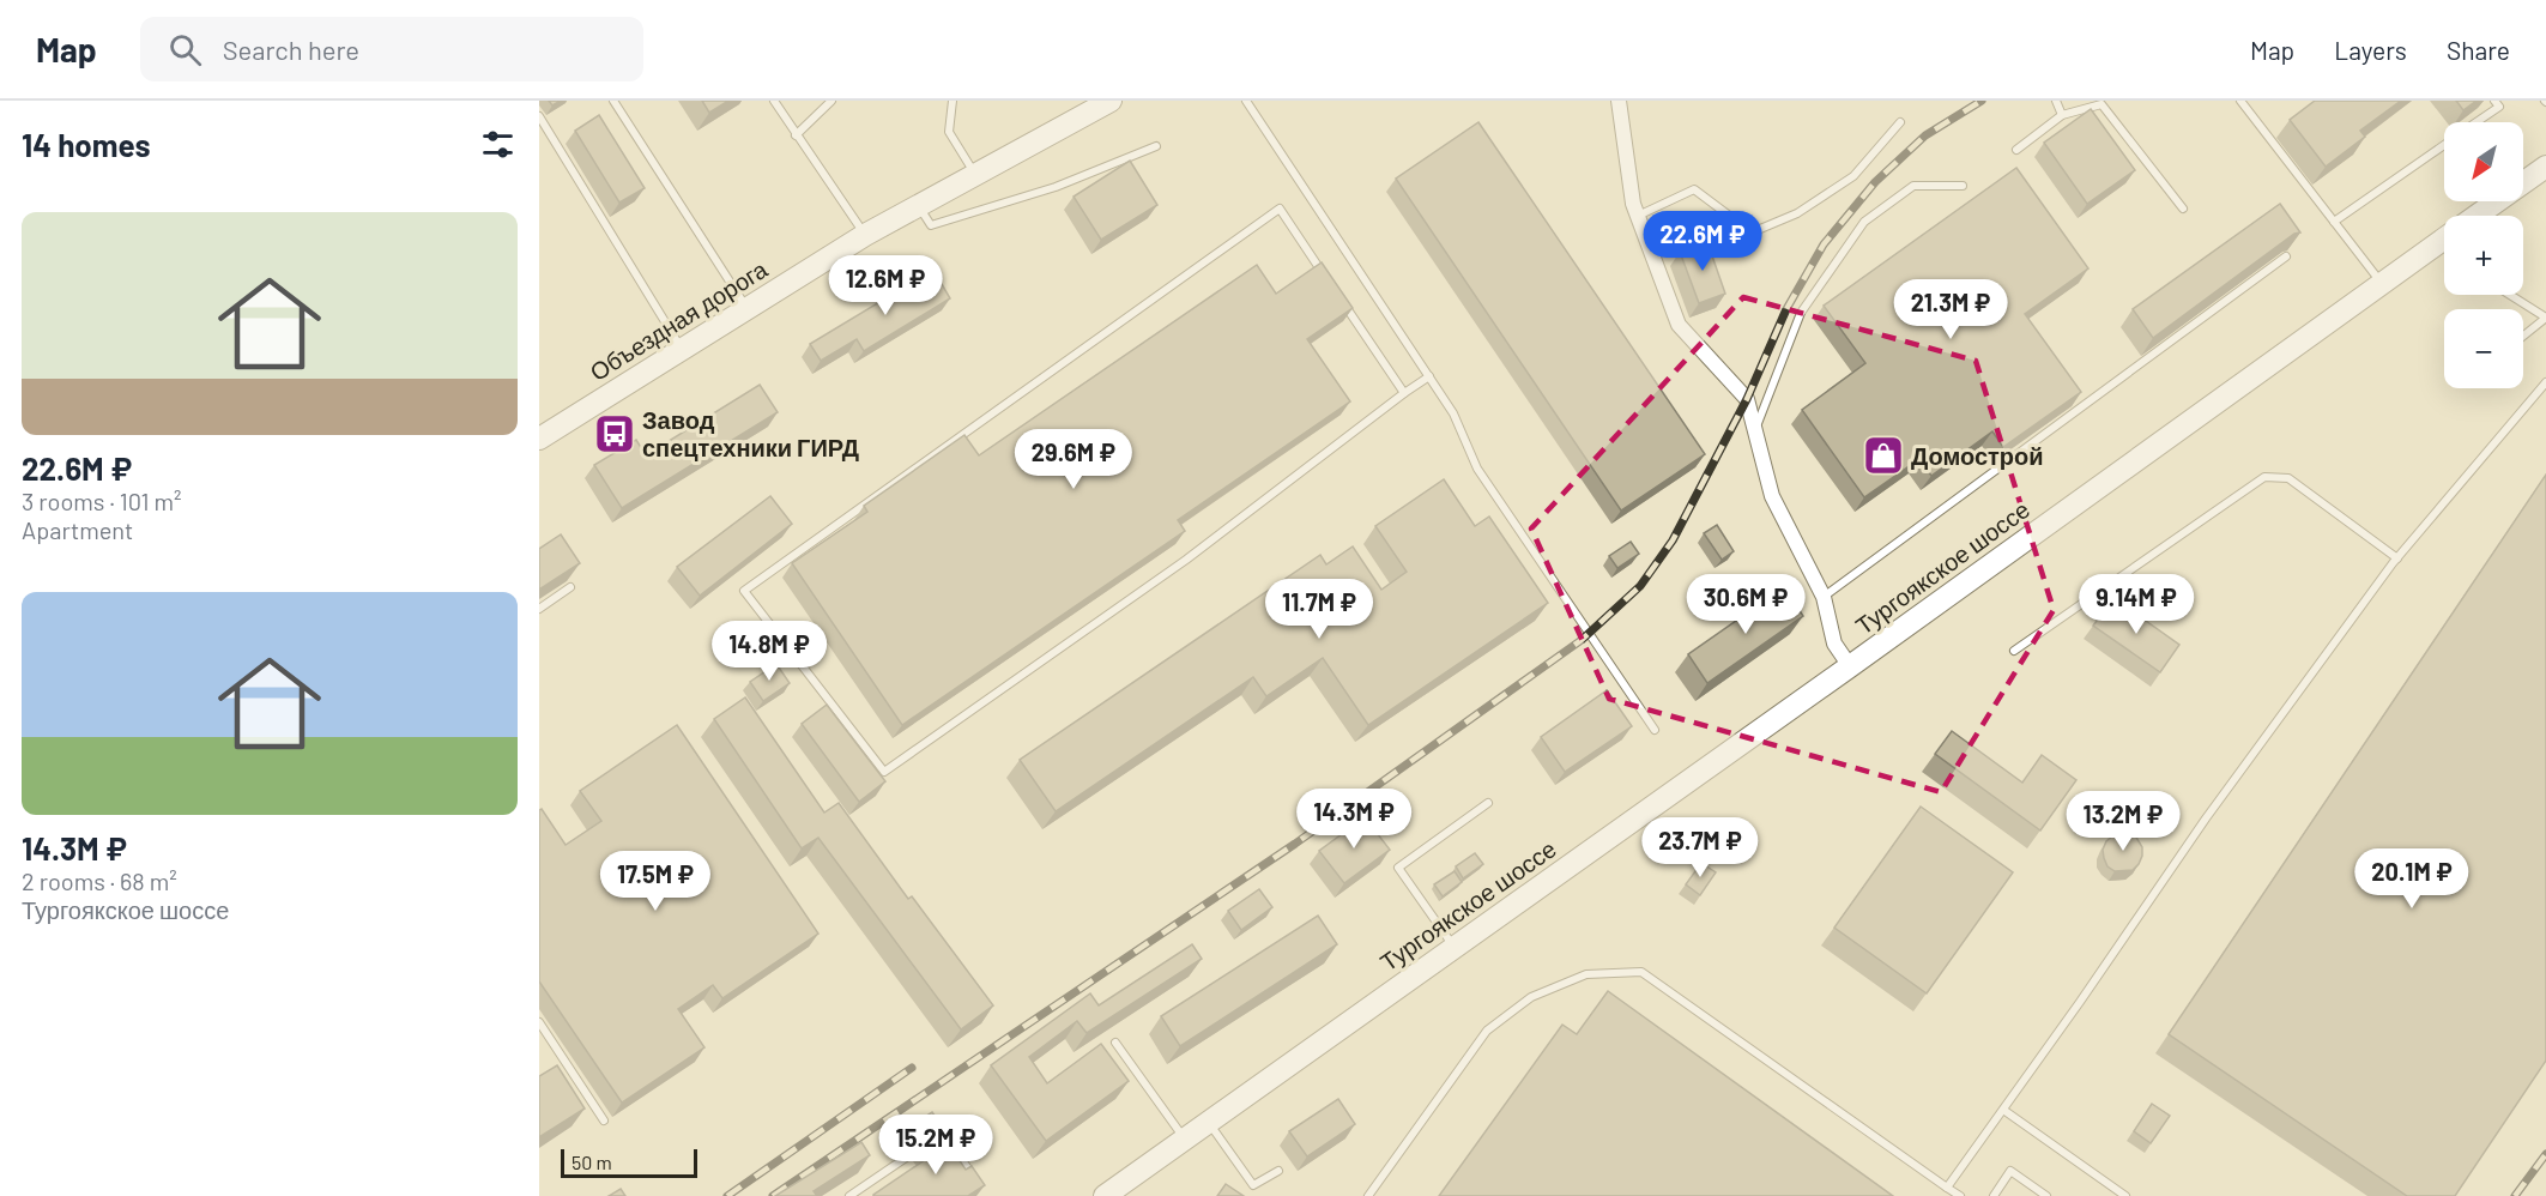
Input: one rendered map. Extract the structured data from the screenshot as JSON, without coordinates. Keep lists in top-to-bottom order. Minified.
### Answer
{"streets":{"main road":["Объездная дорога","Тургоякское шоссе"]},"places":{"bus stop":["Завод спецтехники ГИРД"],"shop":["Домострой"]},"scale_bar":"50 m","north":"bottom left","page":{"header":"Map","search":"Search here","nav":["Map","Layers","Share"],"heading":"14 homes","map_buttons":["+","−"],"list":[{"name":"22.6M ₽","note":"3 rooms · 101 m² · Apartment"},{"name":"14.3M ₽","note":"2 rooms · 68 m² · Тургоякское шоссе"}],"price":["22.6M ₽","12.6M ₽","21.3M ₽","29.6M ₽","30.6M ₽","9.14M ₽","11.7M ₽","14.8M ₽","14.3M ₽","13.2M ₽","23.7M ₽","20.1M ₽","17.5M ₽","15.2M ₽"],"scale":"50 m"}}
